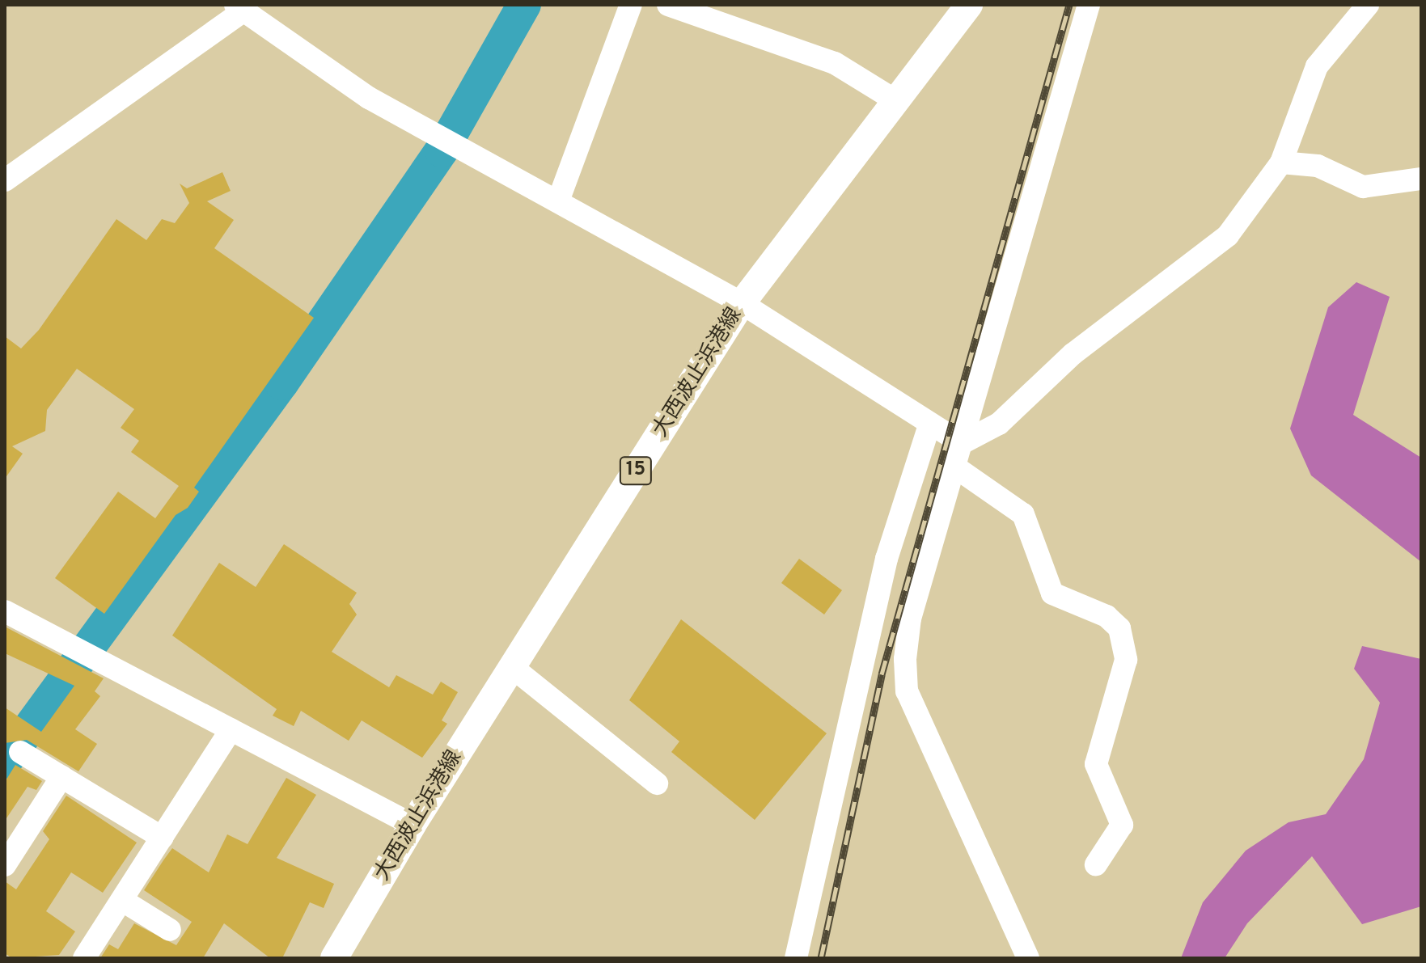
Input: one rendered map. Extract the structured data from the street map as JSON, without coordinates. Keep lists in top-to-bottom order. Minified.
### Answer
{"streets":{"main road":["大西波止浜港線","15"]}}
